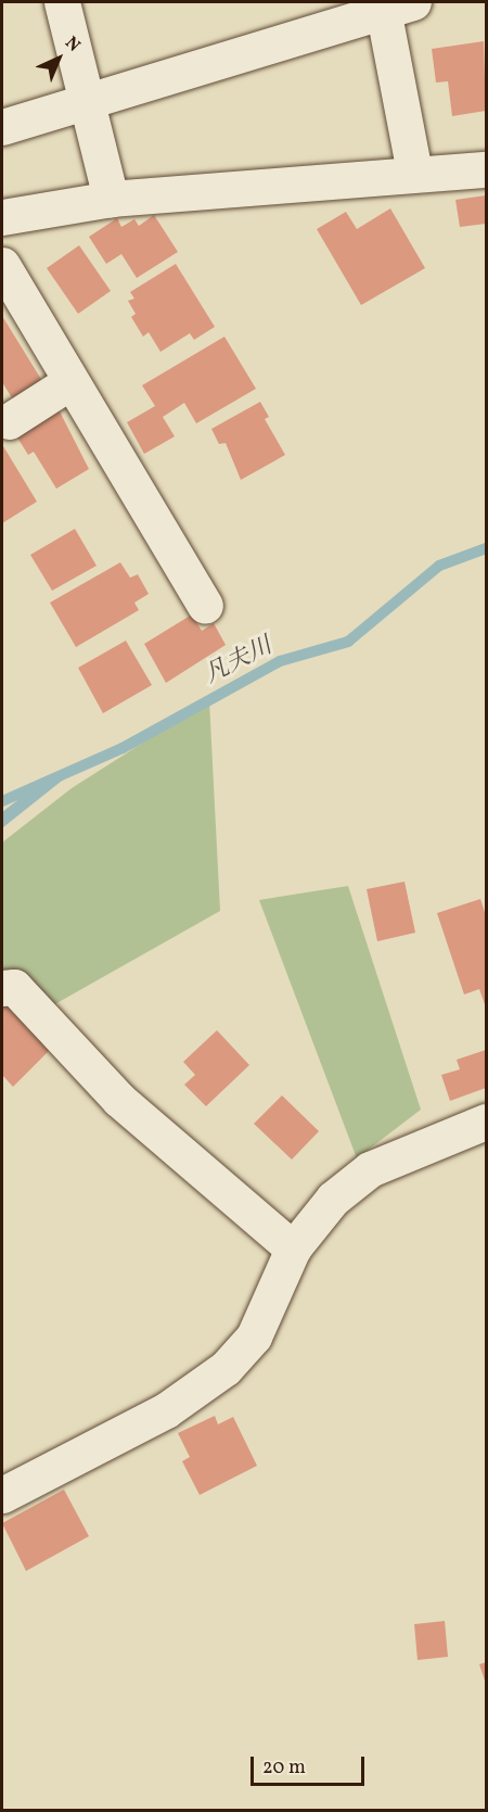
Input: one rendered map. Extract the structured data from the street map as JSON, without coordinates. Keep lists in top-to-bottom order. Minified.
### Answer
{"water":["凡夫川"],"scale_bar":"20 m","north":"top right"}
